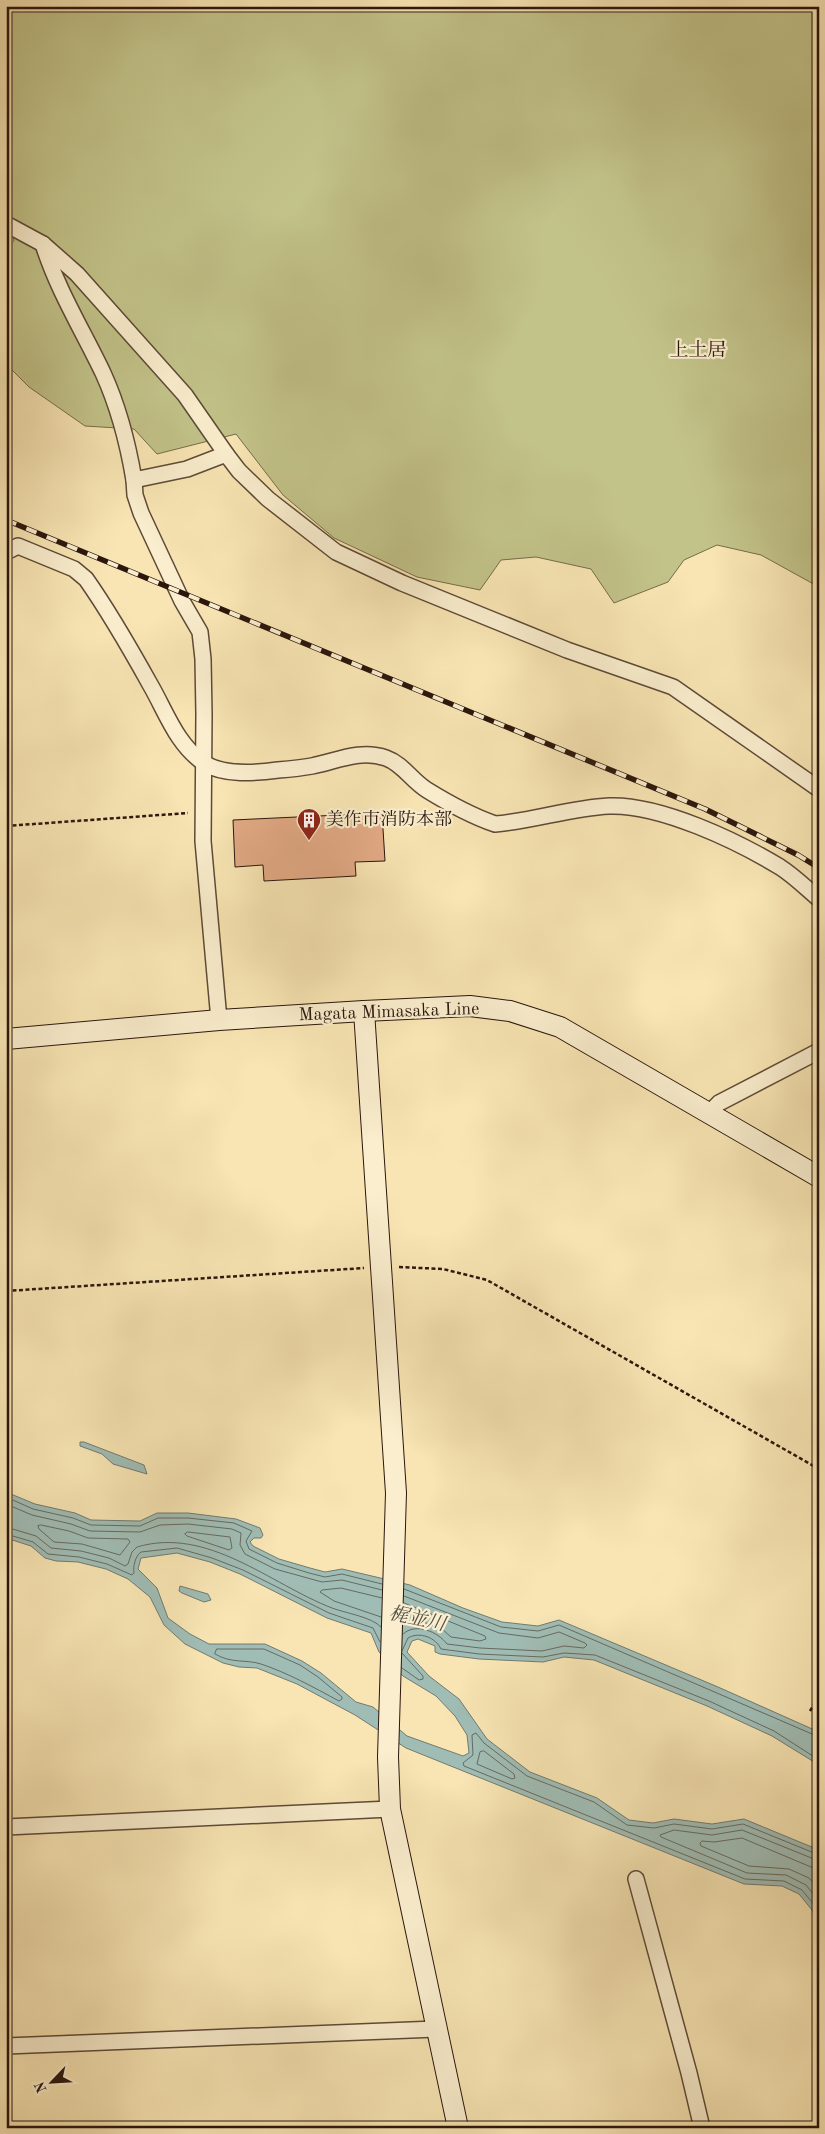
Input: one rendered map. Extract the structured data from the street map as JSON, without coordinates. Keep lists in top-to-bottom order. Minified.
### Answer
{"streets":{"street":["Magata Mimasaka Line"]},"districts":["上土居"],"water":["梶並川"],"places":{"building":["美作市消防本部"]},"north":"bottom left"}
